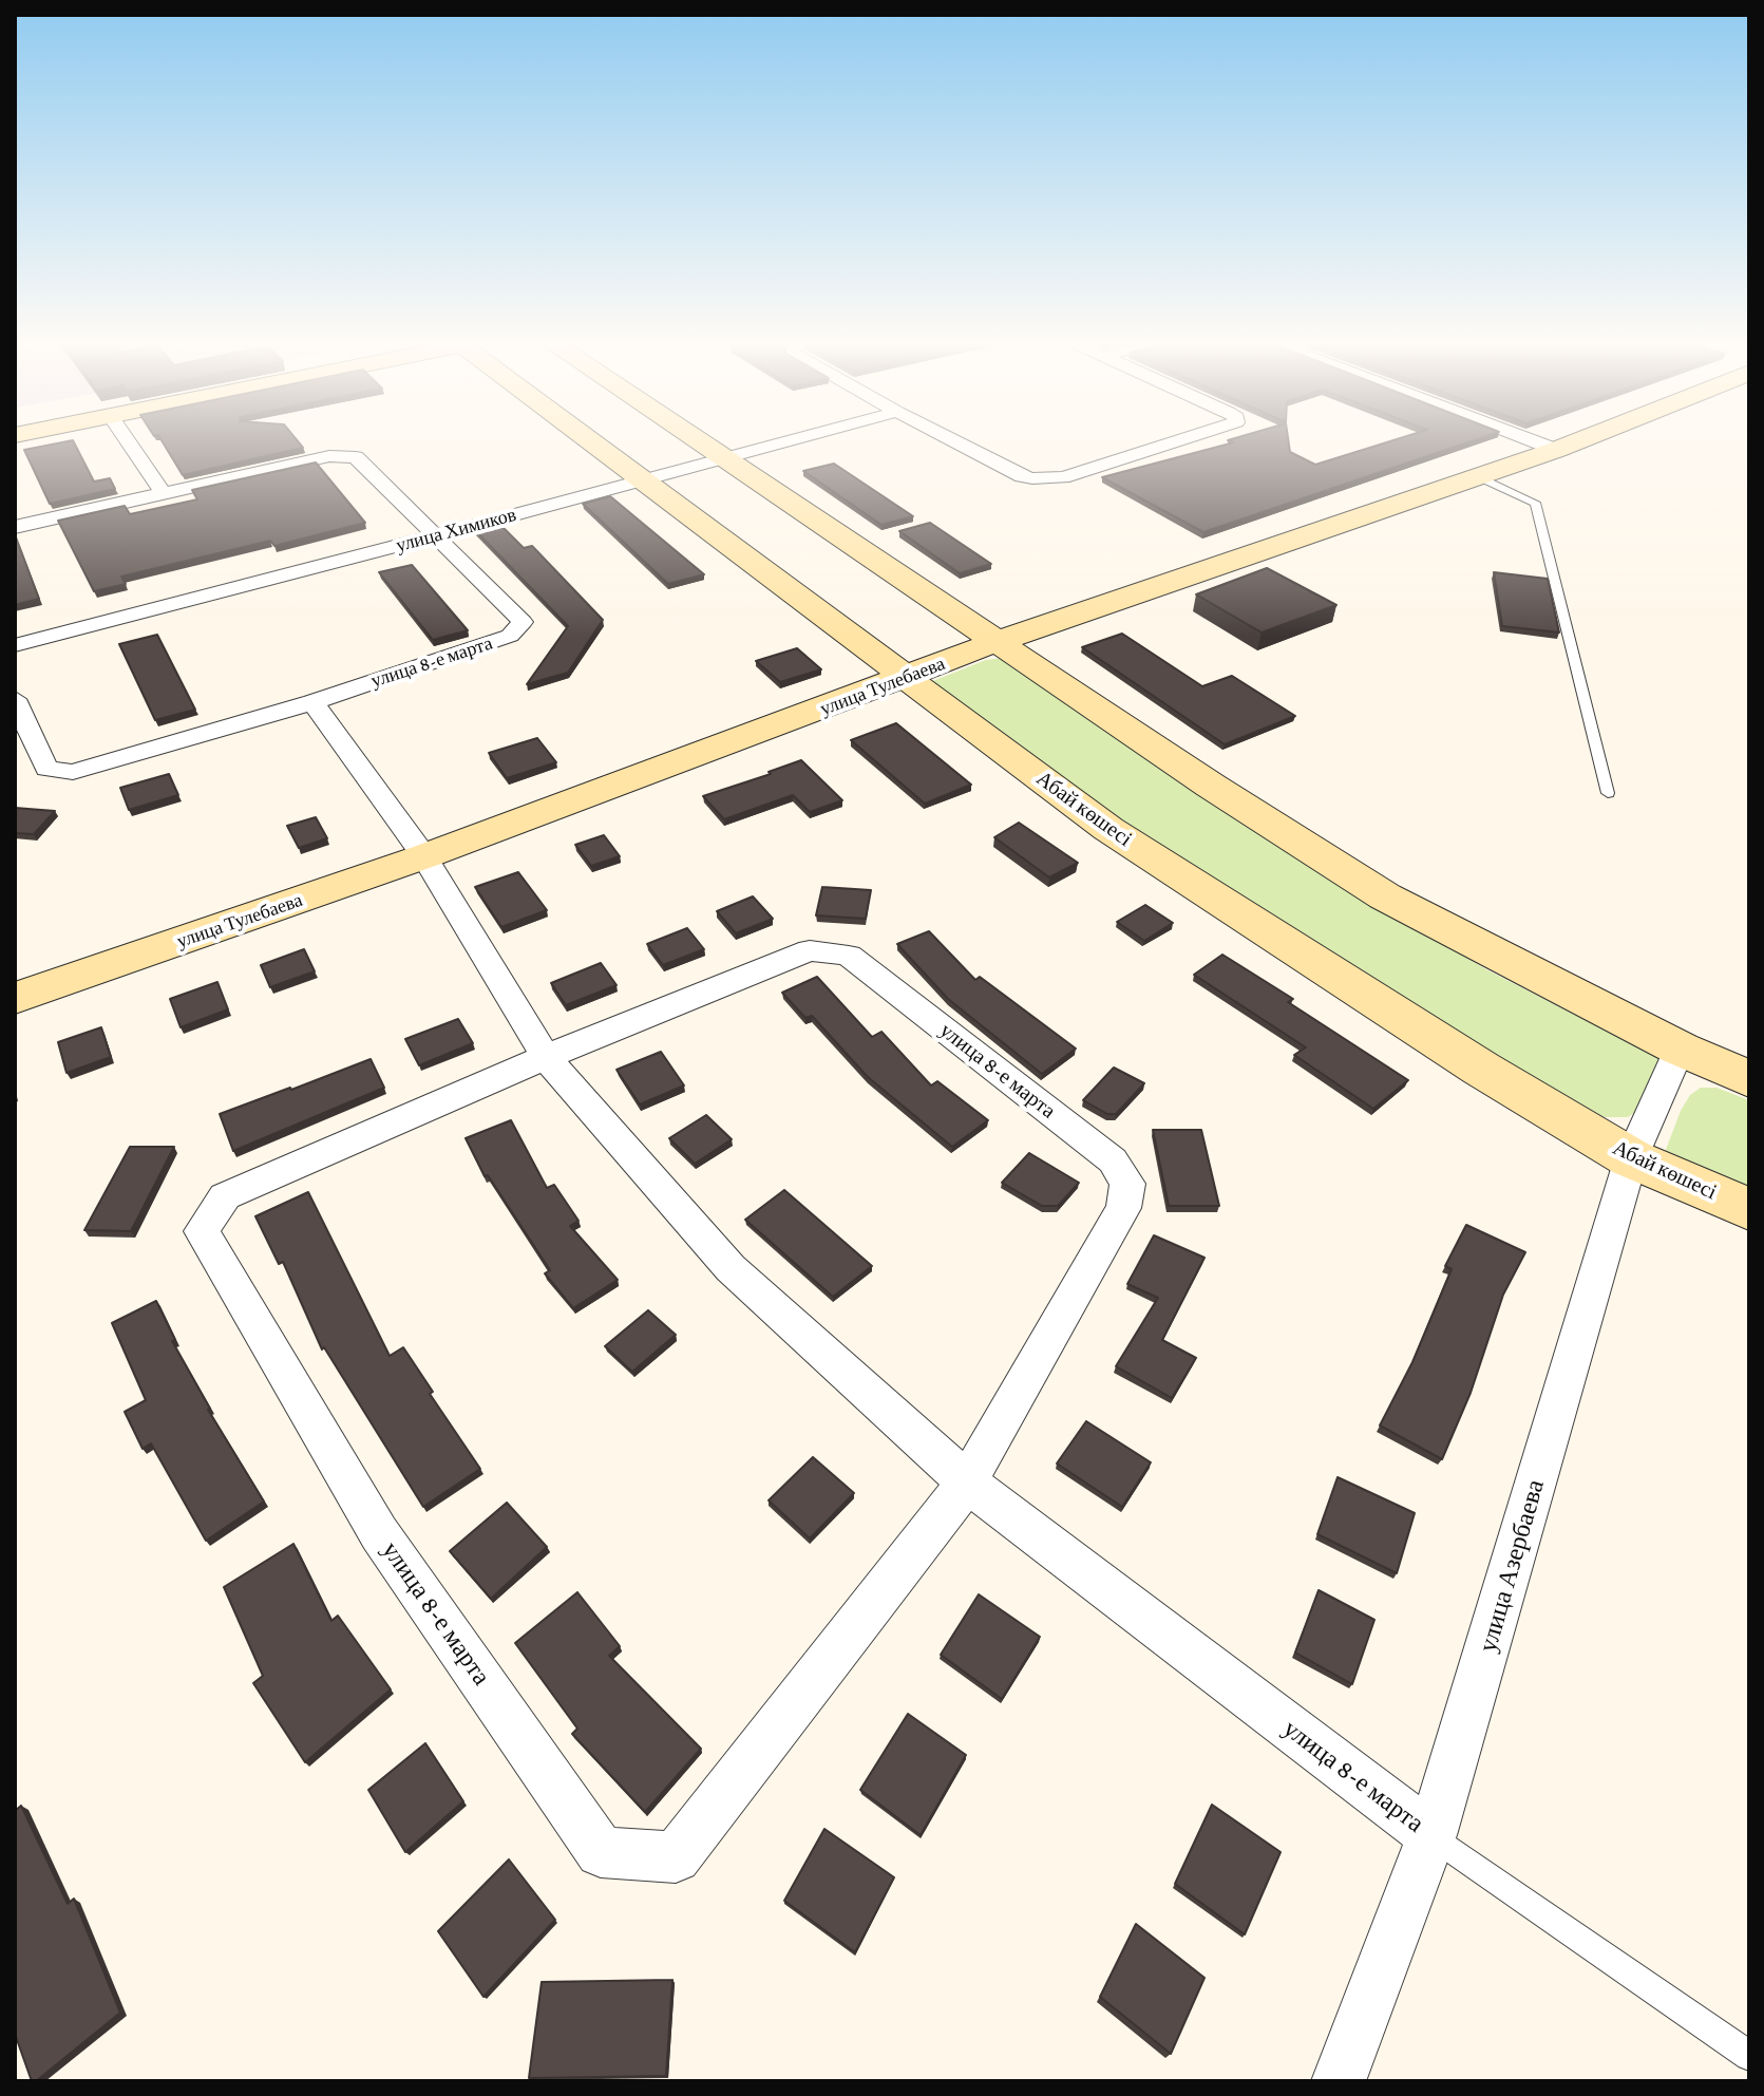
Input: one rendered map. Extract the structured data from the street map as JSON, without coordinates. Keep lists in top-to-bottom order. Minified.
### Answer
{"streets":{"street":["улица Химиков","улица 8-е марта","улица Тулебаева","Абай көшесі","улица Азербаева"]},"crossings":[["улица Химиков","улица 8-е марта"],["улица Химиков","Абай көшесі"],["улица 8-е марта","улица Тулебаева"],["улица 8-е марта","улица Азербаева"],["улица Тулебаева","Абай көшесі"],["Абай көшесі","улица Азербаева"]]}
